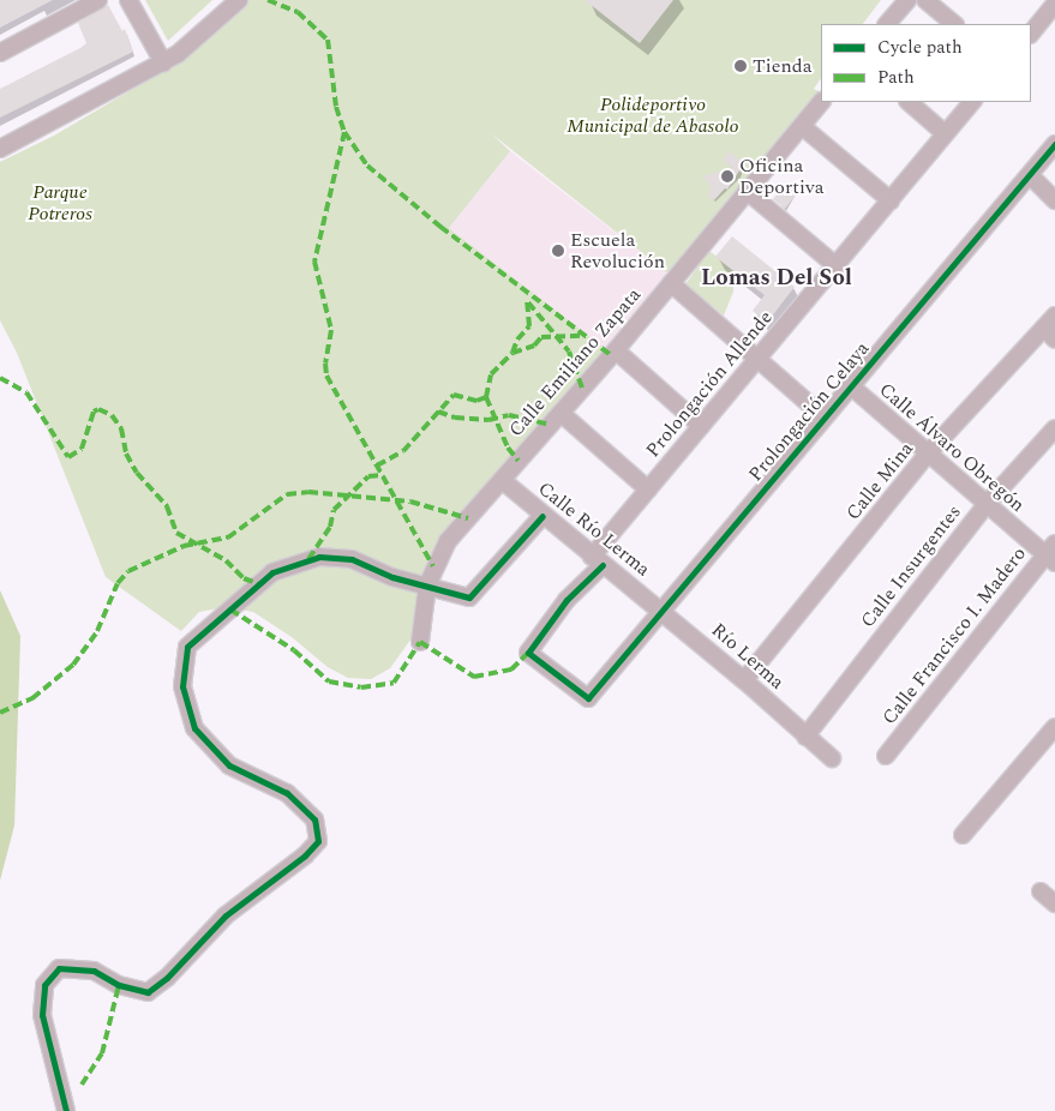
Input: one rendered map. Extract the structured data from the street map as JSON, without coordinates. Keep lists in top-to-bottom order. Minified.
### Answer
{"streets":{"street":["Calle Emiliano Zapata","Prolongación Allende","Prolongación Celaya","Calle Álvaro Obregón","Calle Mina","Calle Río Lerma","Calle Insurgentes","Calle Francisco I. Madero","Río Lerma"]},"crossings":[["Calle Emiliano Zapata","Calle Río Lerma"],["Prolongación Allende","Prolongación Celaya"],["Prolongación Allende","Calle Río Lerma"],["Prolongación Celaya","Calle Álvaro Obregón"],["Prolongación Celaya","Calle Río Lerma"],["Prolongación Celaya","Río Lerma"],["Calle Álvaro Obregón","Calle Mina"],["Calle Álvaro Obregón","Calle Insurgentes"],["Calle Álvaro Obregón","Calle Francisco I. Madero"],["Calle Mina","Río Lerma"],["Calle Río Lerma","Río Lerma"],["Calle Insurgentes","Río Lerma"]],"districts":["Lomas Del Sol"],"parks":["Polideportivo Municipal de Abasolo","Parque Potreros"],"places":["Tienda","Oficina Deportiva","Escuela Revolución"],"legend":["Cycle path","Path"]}
